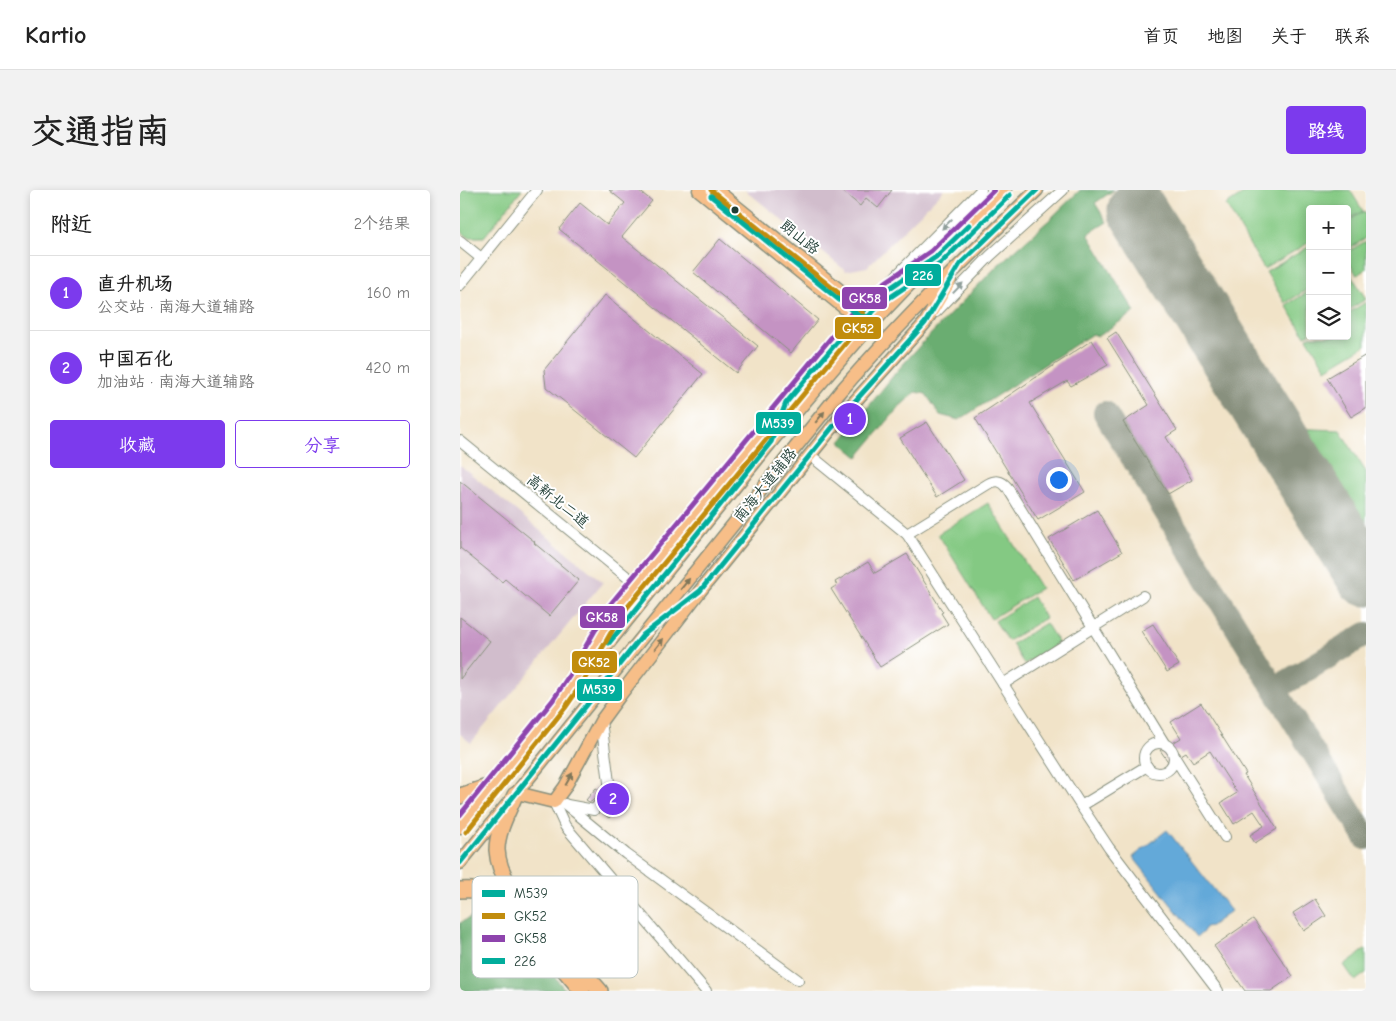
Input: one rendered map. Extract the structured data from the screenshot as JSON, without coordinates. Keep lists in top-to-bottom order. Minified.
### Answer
{"streets":{"main road":["朗山路","南海大道辅路"],"street":["高新北二道"]},"lines":["transit line M539","transit line GK52","transit line GK58","transit line 226"],"legend":["M539","GK52","GK58","226"],"page":{"header":"Kartio","nav":["首页","地图","关于","联系"],"buttons":["路线",["收藏","分享"]],"title":"交通指南","heading":["附近","2个结果"],"map_buttons":["+","−"],"list":[{"mark":"1","name":"直升机场","note":"公交站 · 南海大道辅路","value":"160 m"},{"mark":"2","name":"中国石化","note":"加油站 · 南海大道辅路","value":"420 m"}],"pins":["1","2"]}}
